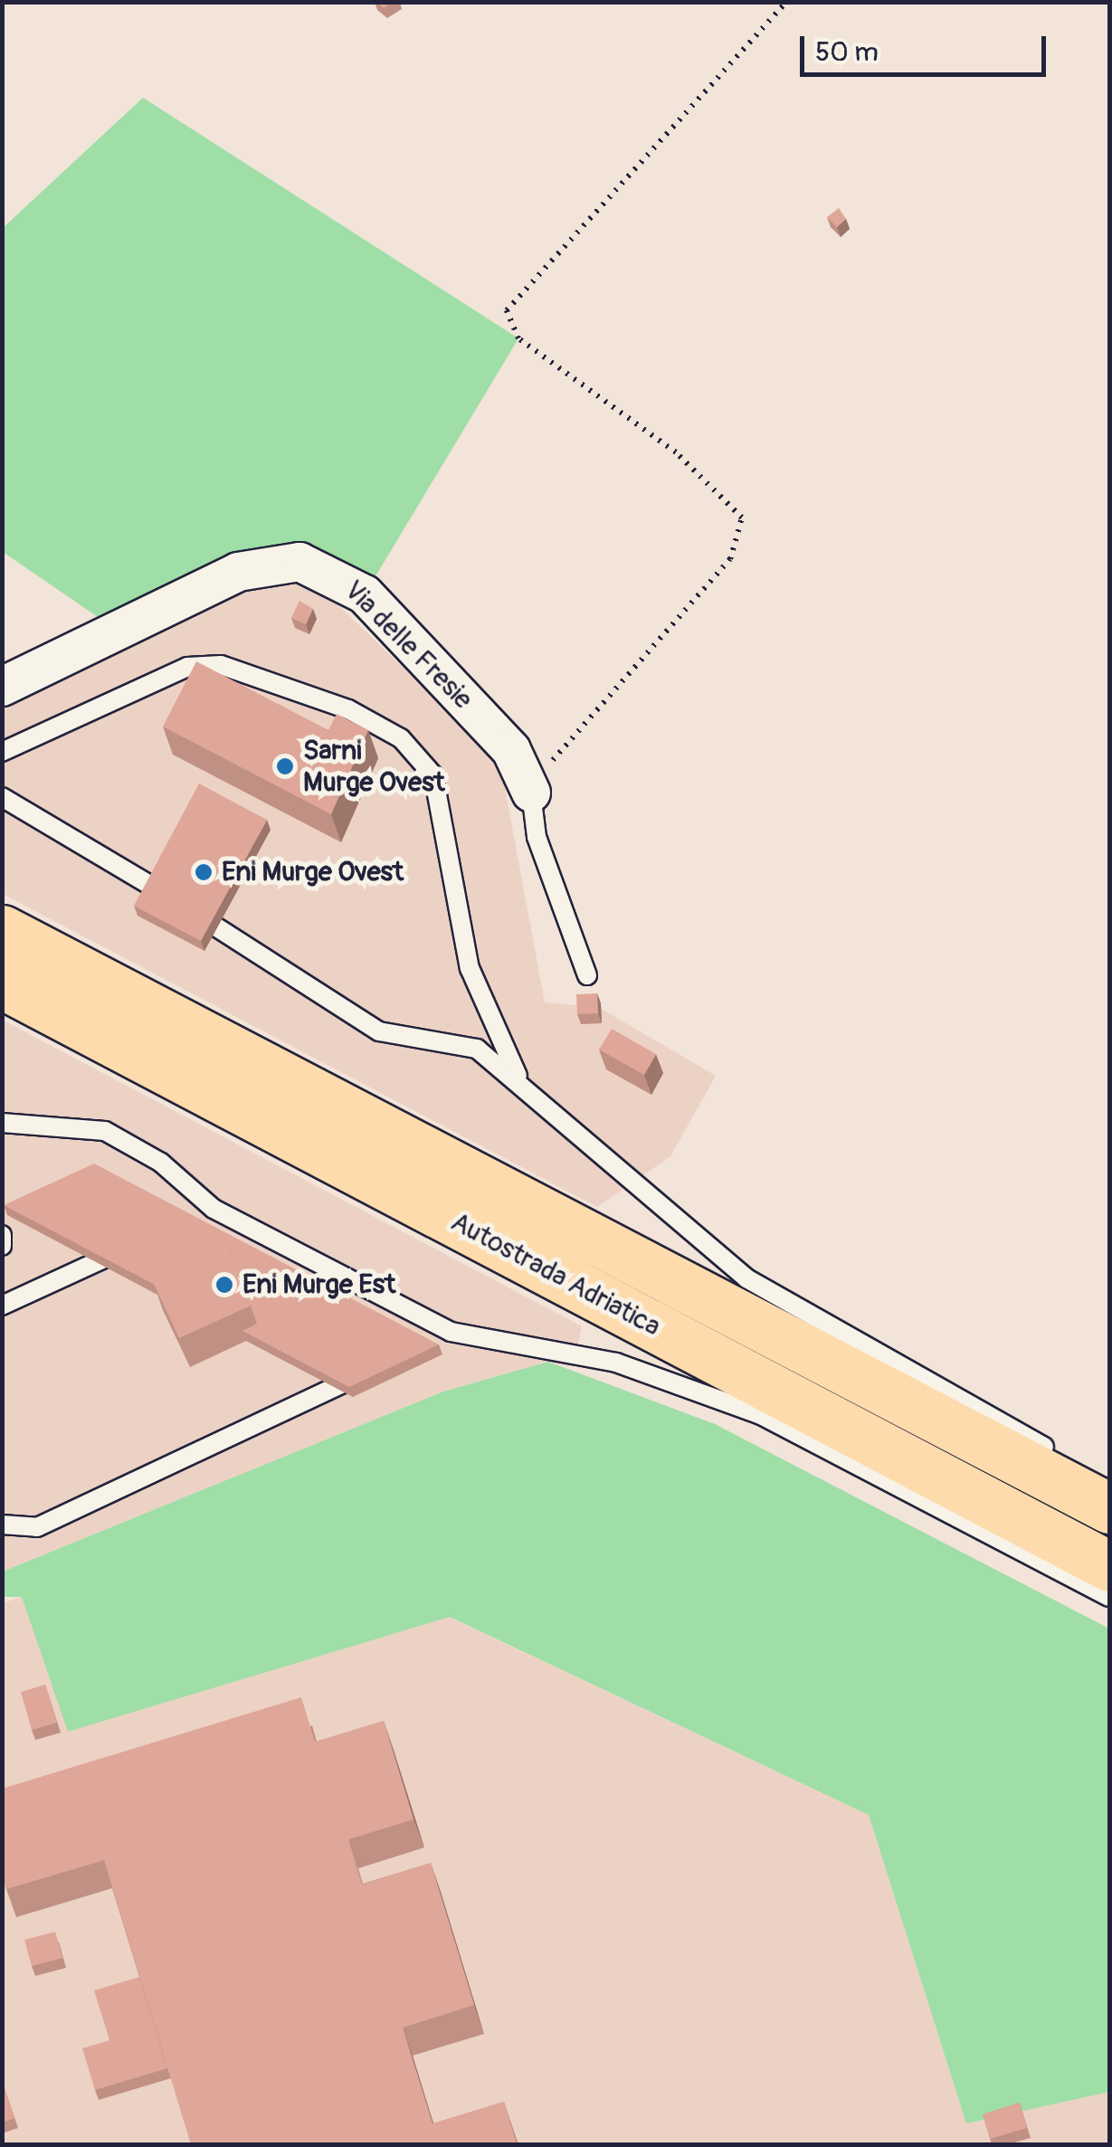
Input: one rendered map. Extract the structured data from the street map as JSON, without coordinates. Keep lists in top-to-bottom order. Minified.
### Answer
{"streets":{"highway":["Autostrada Adriatica"],"street":["Via delle Fresie"]},"places":["Sarni Murge Ovest","Eni Murge Ovest","Eni Murge Est"],"scale_bar":"50 m"}
